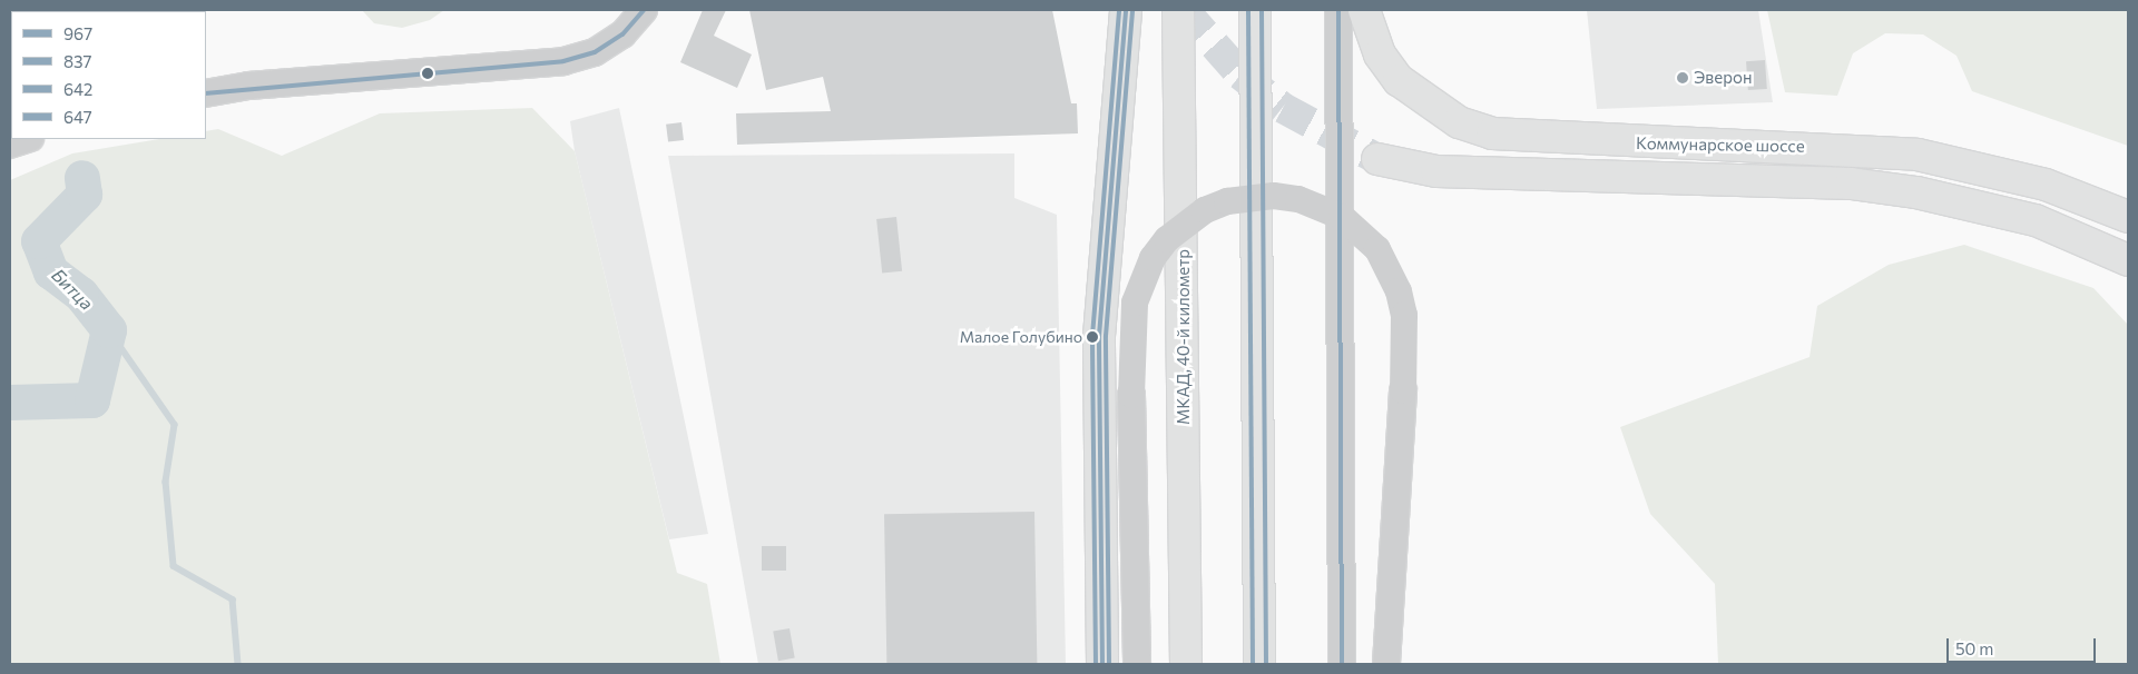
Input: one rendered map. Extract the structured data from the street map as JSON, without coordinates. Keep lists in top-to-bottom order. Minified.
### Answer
{"streets":{"main road":["Коммунарское шоссе","МКАД, 40-й километр"]},"water":["Битца"],"places":["Эверон","Малое Голубино"],"lines":["transit line 967","transit line 837","transit line 642","transit line 647"],"legend":["967","837","642","647"],"scale_bar":"50 m"}
